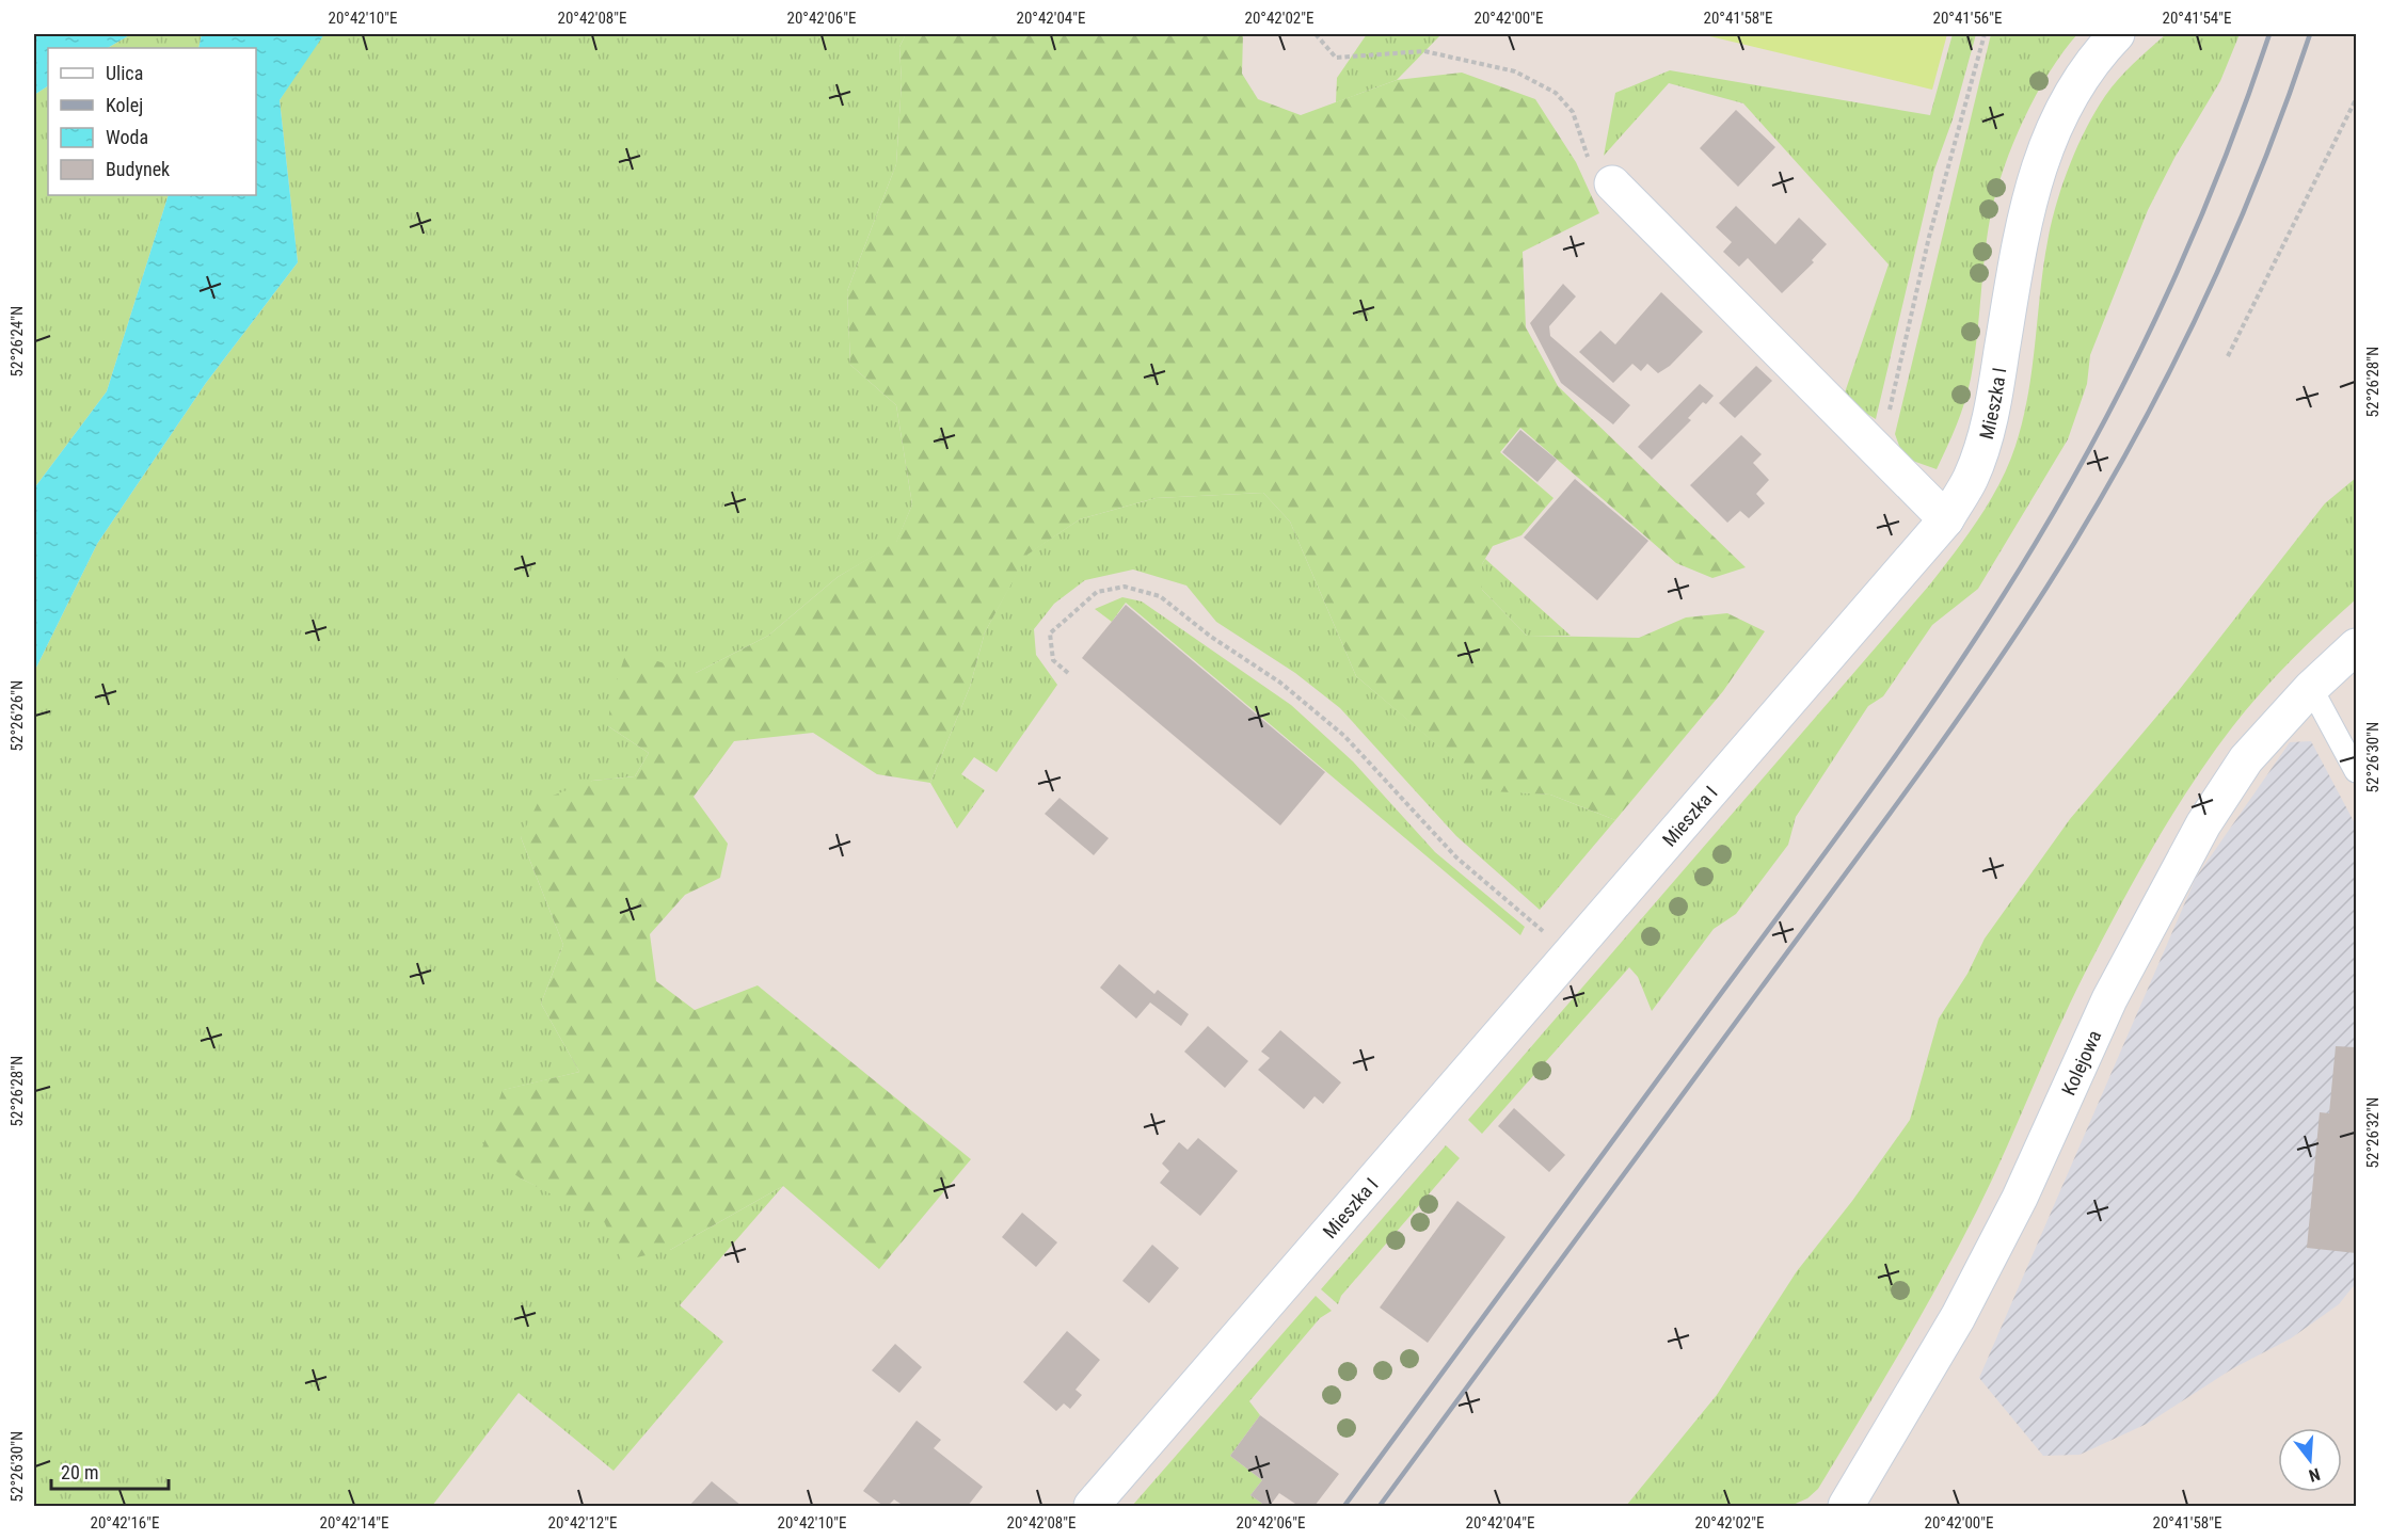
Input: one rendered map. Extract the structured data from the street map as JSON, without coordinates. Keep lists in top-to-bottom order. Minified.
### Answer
{"streets":{"street":["Mieszka I","Kolejowa"]},"legend":["Ulica","Kolej","Woda","Budynek"],"scale_bar":"20 m","north":"bottom","coordinates":["20°42'10\"E","20°42'08\"E","20°42'06\"E","20°42'04\"E","20°42'02\"E","20°42'00\"E","20°41'58\"E","20°41'56\"E","20°41'54\"E","52°26'24\"N","52°26'28\"N","52°26'26\"N","52°26'30\"N","52°26'32\"N","20°42'16\"E","20°42'14\"E","20°42'12\"E"]}
